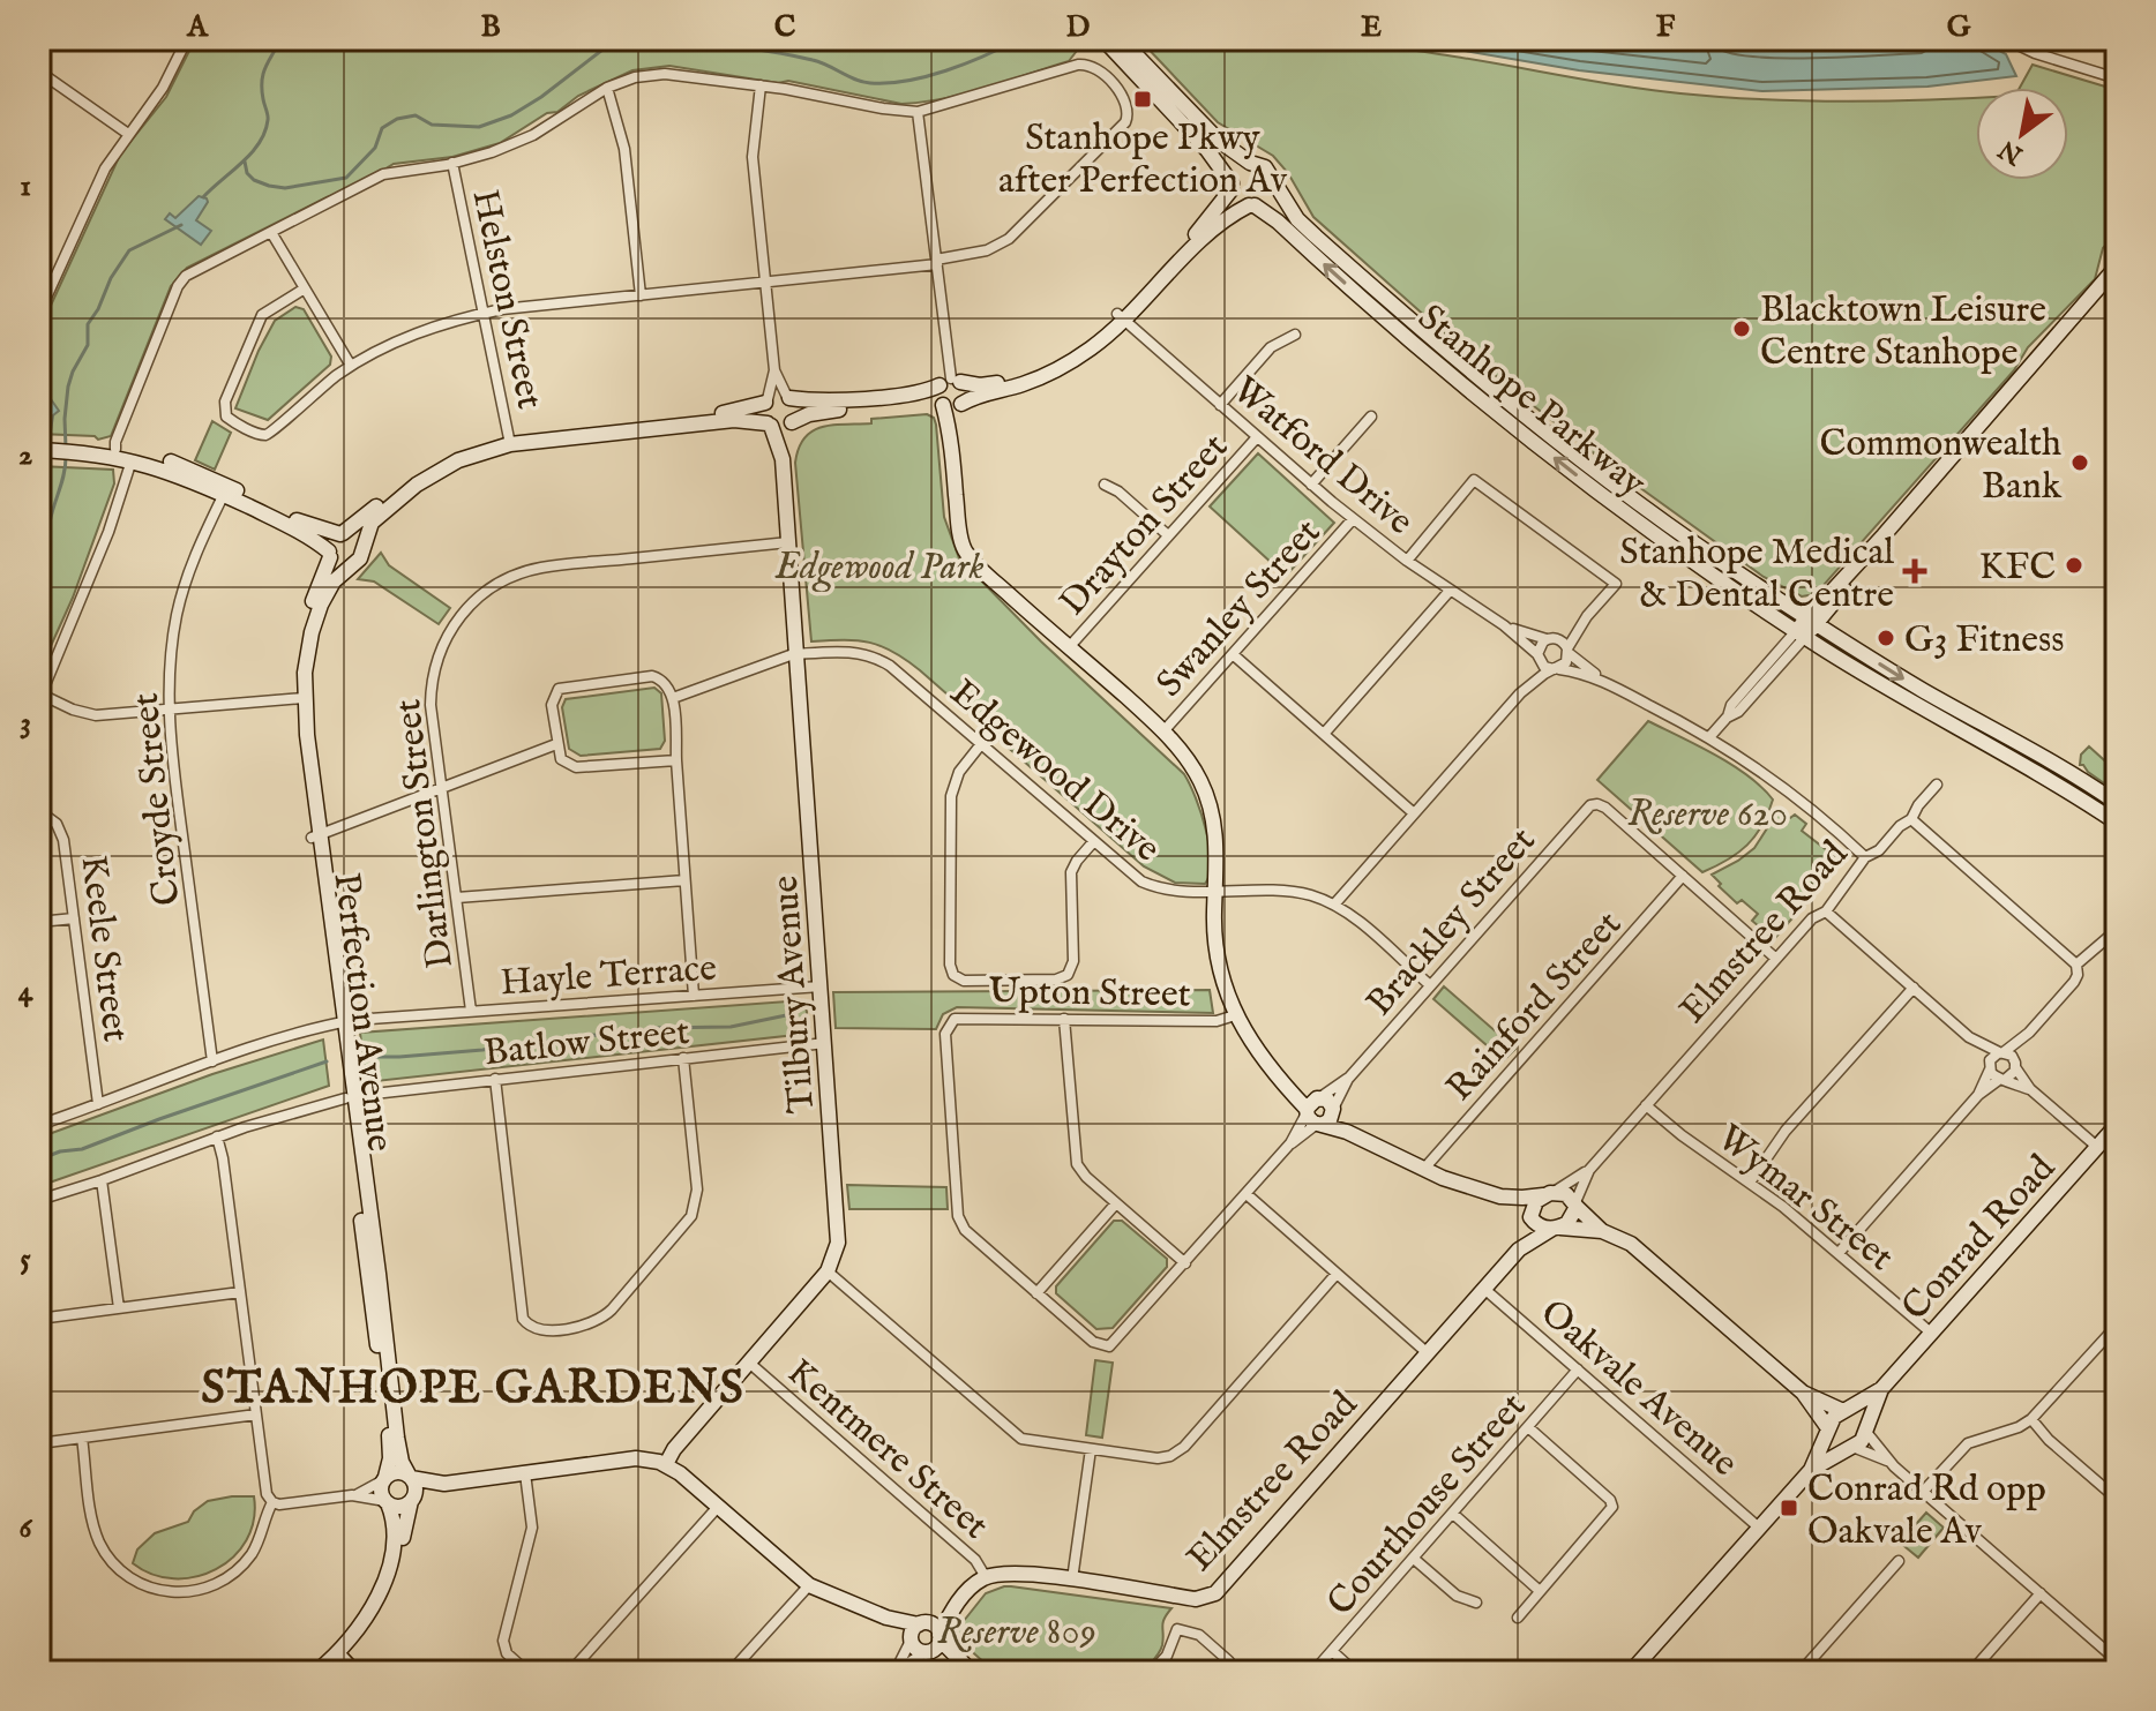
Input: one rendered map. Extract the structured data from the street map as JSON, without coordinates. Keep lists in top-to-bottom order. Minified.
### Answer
{"streets":{"street":["Helston Street","Stanhope Parkway","Watford Drive","Drayton Street","Swanley Street","Edgewood Drive","Croyde Street","Darlington Street","Brackley Street","Elmstree Road","Keele Street","Hayle Terrace","Upton Street","Tilbury Avenue","Rainford Street","Perfection Avenue","Batlow Street","Wymar Street","Conrad Road","Oakvale Avenue","Kentmere Street","Courthouse Street"]},"crossings":[["Watford Drive","Drayton Street"],["Watford Drive","Swanley Street"],["Edgewood Drive","Brackley Street"],["Edgewood Drive","Tilbury Avenue"],["Croyde Street","Hayle Terrace"],["Darlington Street","Hayle Terrace"],["Darlington Street","Tilbury Avenue"],["Brackley Street","Upton Street"],["Brackley Street","Rainford Street"],["Elmstree Road","Wymar Street"],["Elmstree Road","Oakvale Avenue"],["Elmstree Road","Kentmere Street"],["Keele Street","Hayle Terrace"],["Hayle Terrace","Tilbury Avenue"],["Hayle Terrace","Perfection Avenue"],["Tilbury Avenue","Batlow Street"],["Tilbury Avenue","Kentmere Street"],["Perfection Avenue","Batlow Street"],["Wymar Street","Conrad Road"],["Oakvale Avenue","Courthouse Street"]],"districts":["STANHOPE GARDENS"],"parks":["Edgewood Park","Reserve 620","Reserve 809"],"places":{"transit":["Stanhope Pkwy after Perfection Av","Conrad Rd opp Oakvale Av"],"other":["Blacktown Leisure Centre Stanhope","Commonwealth Bank","KFC","G3 Fitness"],"health":["Stanhope Medical & Dental Centre"]},"north":"bottom left","grid":{"columns":["A","B","C","D","E","F","G"],"rows":["1","2","3","4","5","6"]}}
